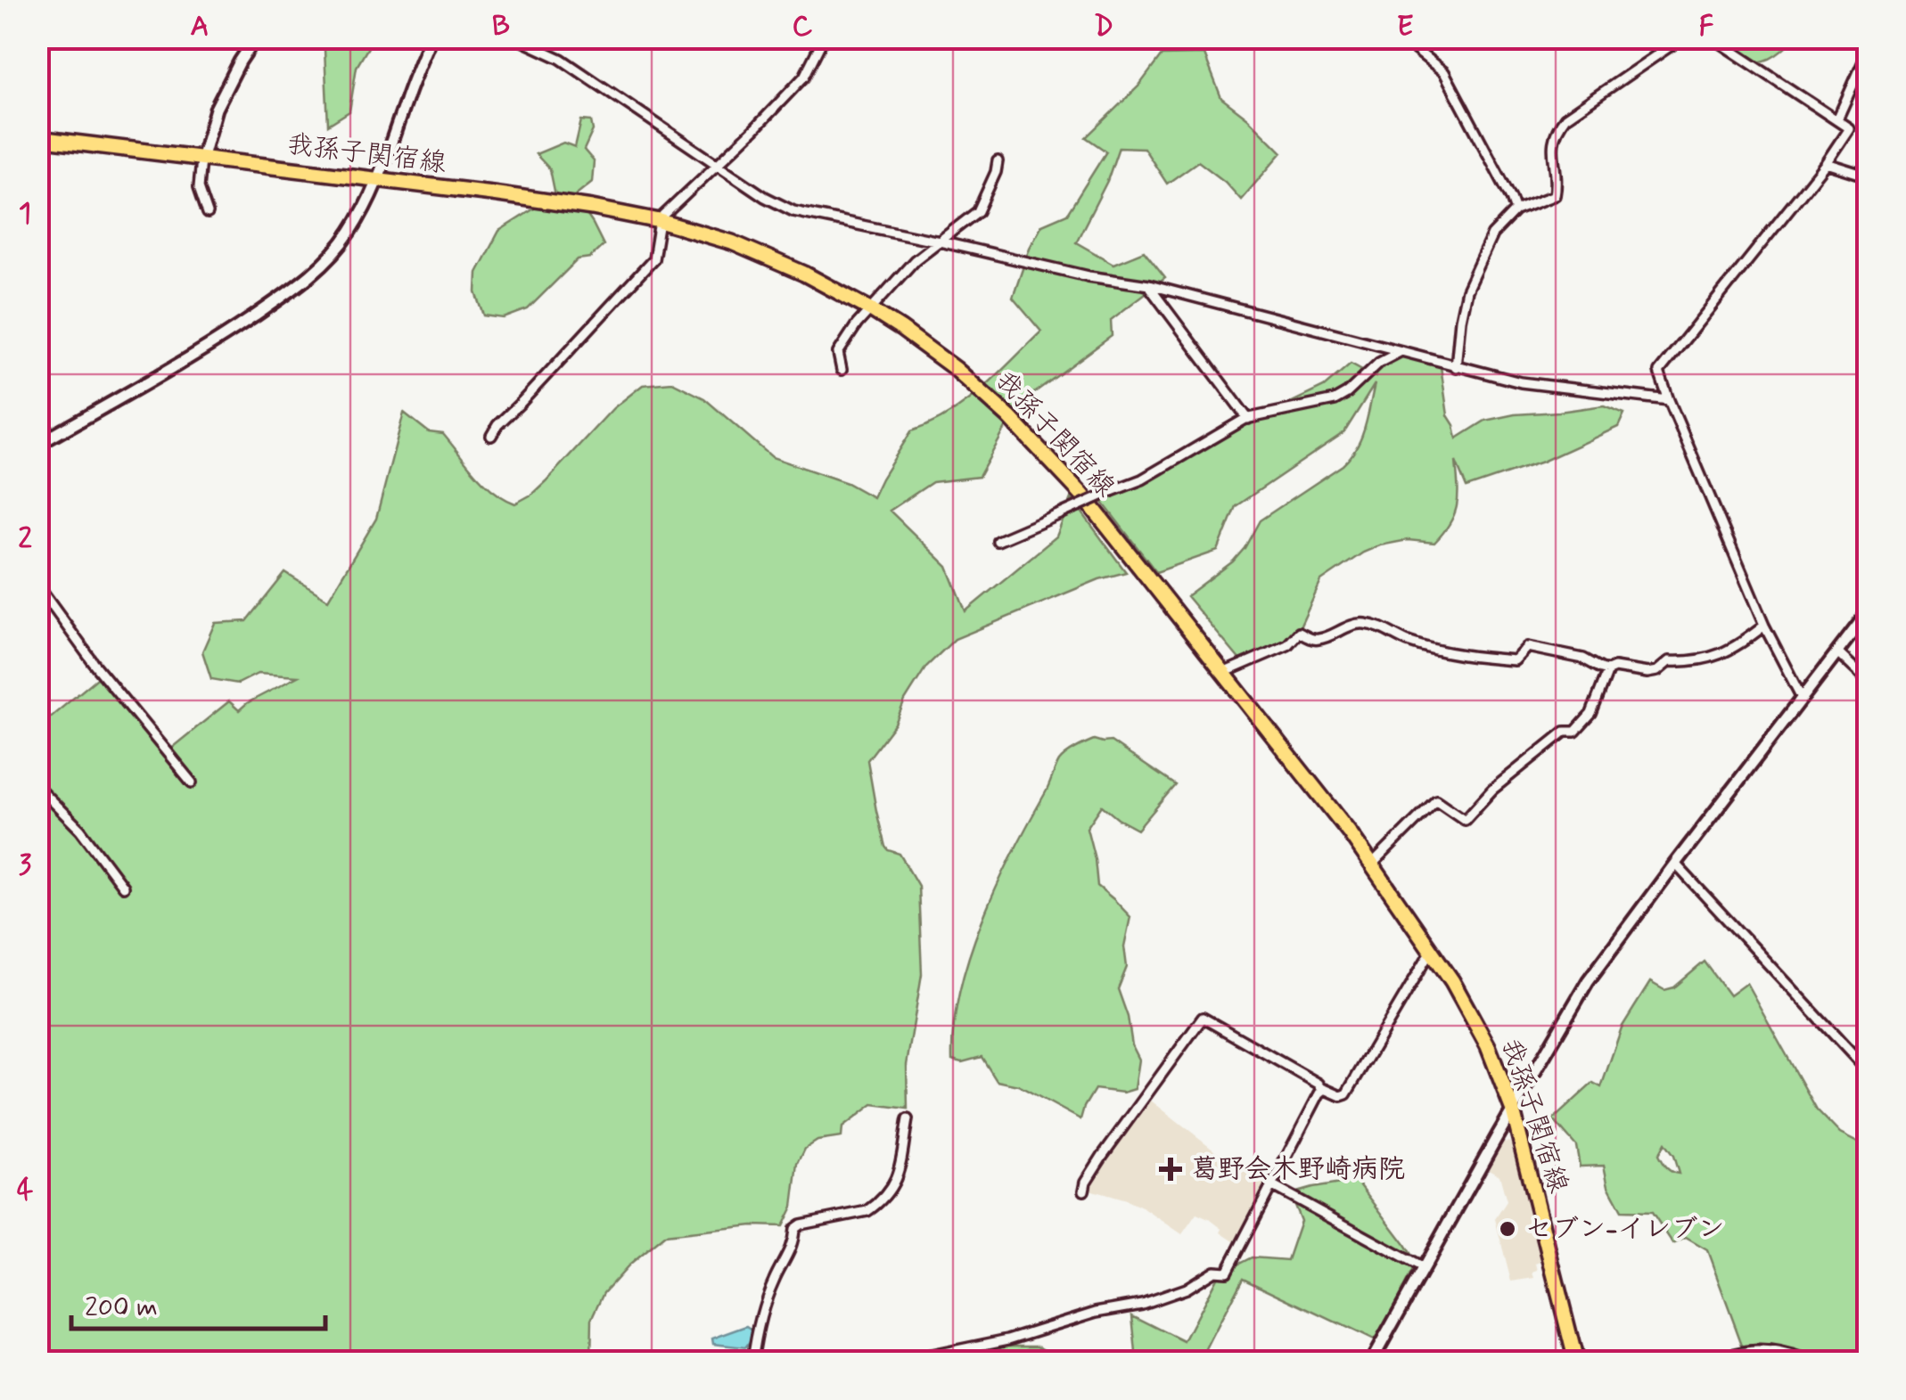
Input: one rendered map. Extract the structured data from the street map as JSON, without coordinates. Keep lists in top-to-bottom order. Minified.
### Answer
{"streets":{"main road":["我孫子関宿線"]},"places":{"health":["葛野会木野崎病院"],"other":["セブン-イレブン"]},"scale_bar":"200 m","grid":{"columns":["A","B","C","D","E","F"],"rows":["1","2","3","4"]}}
